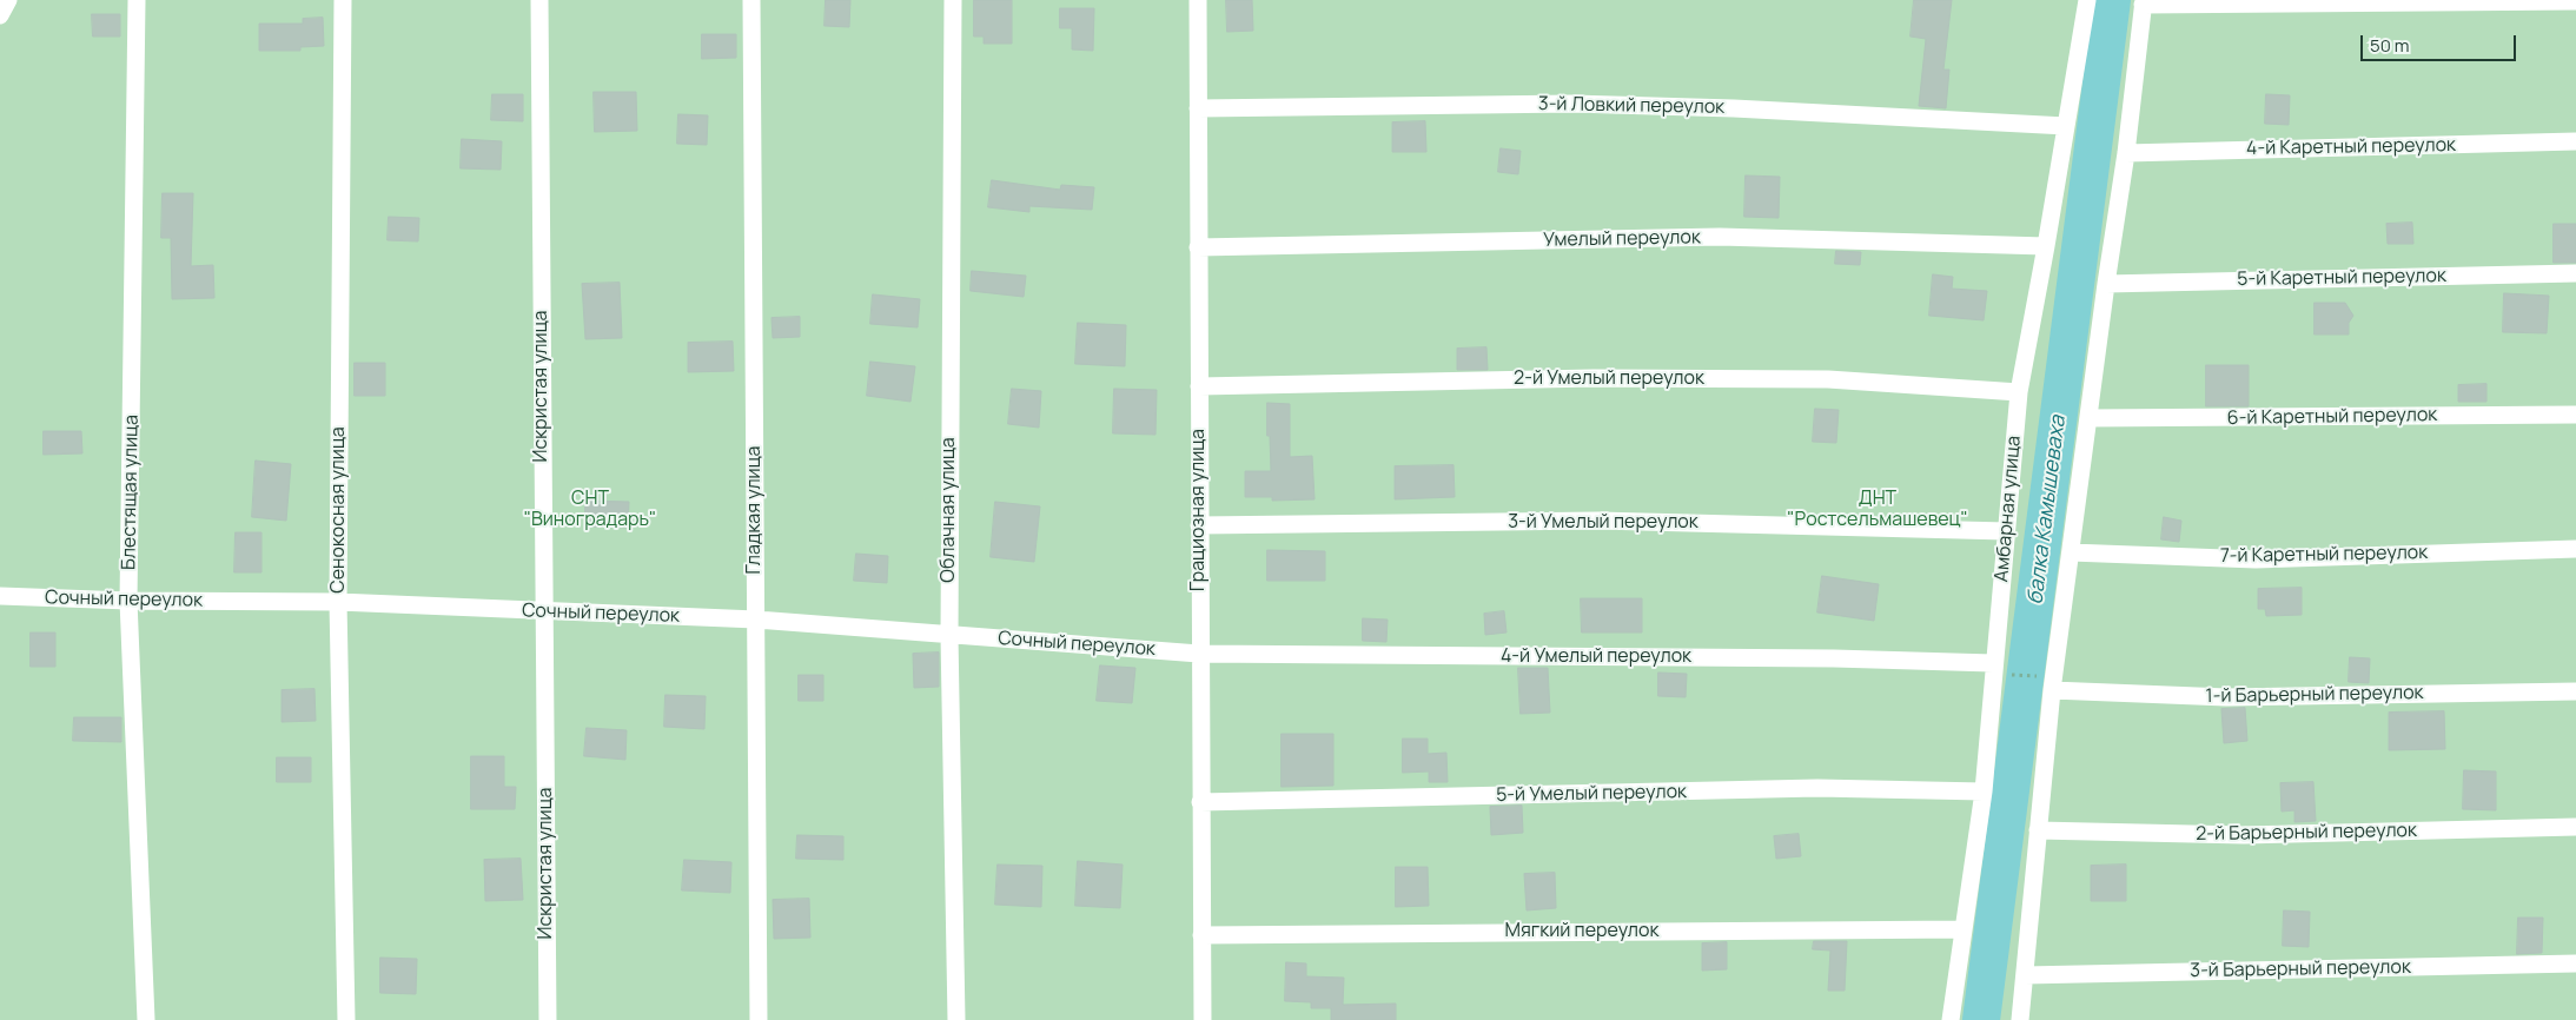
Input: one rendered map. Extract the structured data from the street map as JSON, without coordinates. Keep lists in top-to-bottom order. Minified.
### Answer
{"streets":{"street":["3-й Ловкий переулок","4-й Каретный переулок","Умелый переулок","5-й Каретный переулок","2-й Умелый переулок","Искристая улица","6-й Каретный переулок","Блестящая улица","Амбарная улица","Сенокосная улица","Гладкая улица","Облачная улица","Грациозная улица","3-й Умелый переулок","7-й Каретный переулок","Сочный переулок","4-й Умелый переулок","1-й Барьерный переулок","5-й Умелый переулок","2-й Барьерный переулок","Мягкий переулок","3-й Барьерный переулок"]},"crossings":[["3-й Ловкий переулок","Амбарная улица"],["3-й Ловкий переулок","Грациозная улица"],["Умелый переулок","Амбарная улица"],["Умелый переулок","Грациозная улица"],["2-й Умелый переулок","Амбарная улица"],["2-й Умелый переулок","Грациозная улица"],["Искристая улица","Сочный переулок"],["Блестящая улица","Сочный переулок"],["Амбарная улица","3-й Умелый переулок"],["Амбарная улица","4-й Умелый переулок"],["Амбарная улица","5-й Умелый переулок"],["Амбарная улица","Мягкий переулок"],["Сенокосная улица","Сочный переулок"],["Гладкая улица","Сочный переулок"],["Облачная улица","Сочный переулок"],["Грациозная улица","3-й Умелый переулок"],["Грациозная улица","Сочный переулок"],["Грациозная улица","4-й Умелый переулок"],["Грациозная улица","5-й Умелый переулок"],["Грациозная улица","Мягкий переулок"],["Сочный переулок","4-й Умелый переулок"]],"water":["балка Камышеваха"],"parks":["СНТ \"Виноградарь\"","ДНТ \"Ростсельмашевец\""],"scale_bar":"50 m"}
